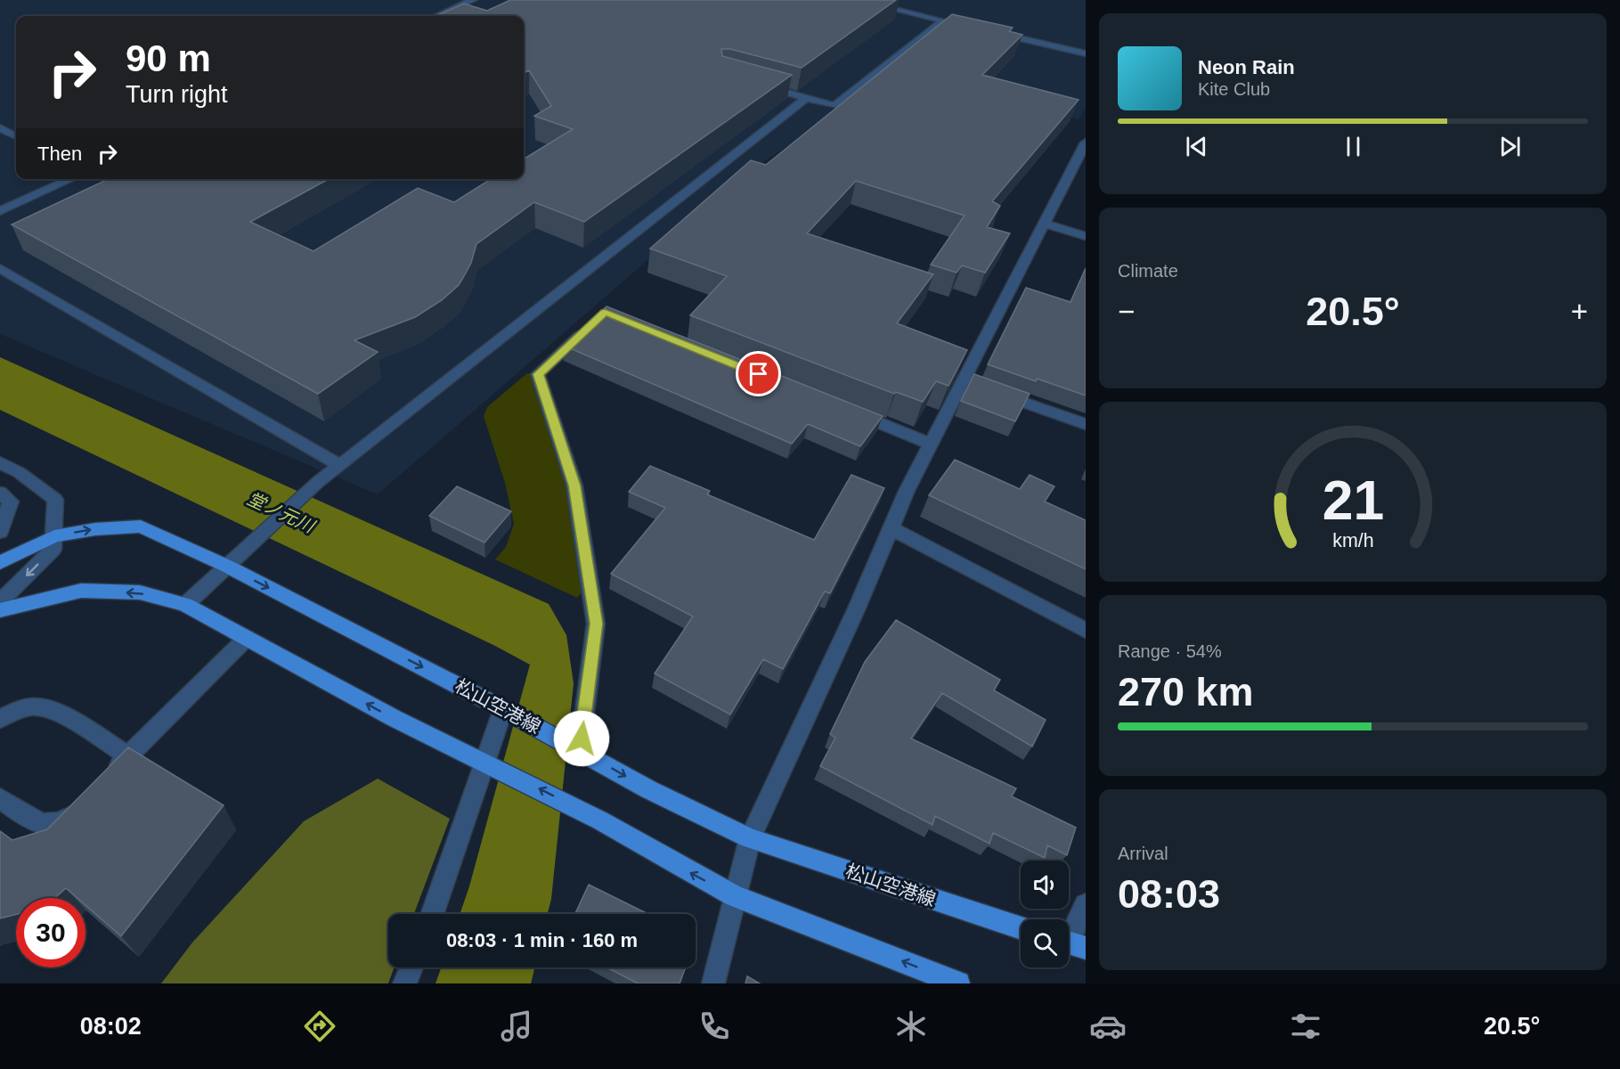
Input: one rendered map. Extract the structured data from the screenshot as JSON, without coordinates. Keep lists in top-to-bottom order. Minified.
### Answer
{"streets":{"main road":["松山空港線"]},"water":["堂ノ元川"],"page":{"turn":["90 m","Turn right"],"song":["Neon Rain","Kite Club"],"then":"Then","tile":["Climate",["Range · 54%","270 km"],["Arrival","08:03"]],"heat":["−","20.5°","+"],"limit":"30","trip":"08:03 · 1 min · 160 m","tabs":["08:02","20.5°"],"gauge":["21","km/h"]}}
